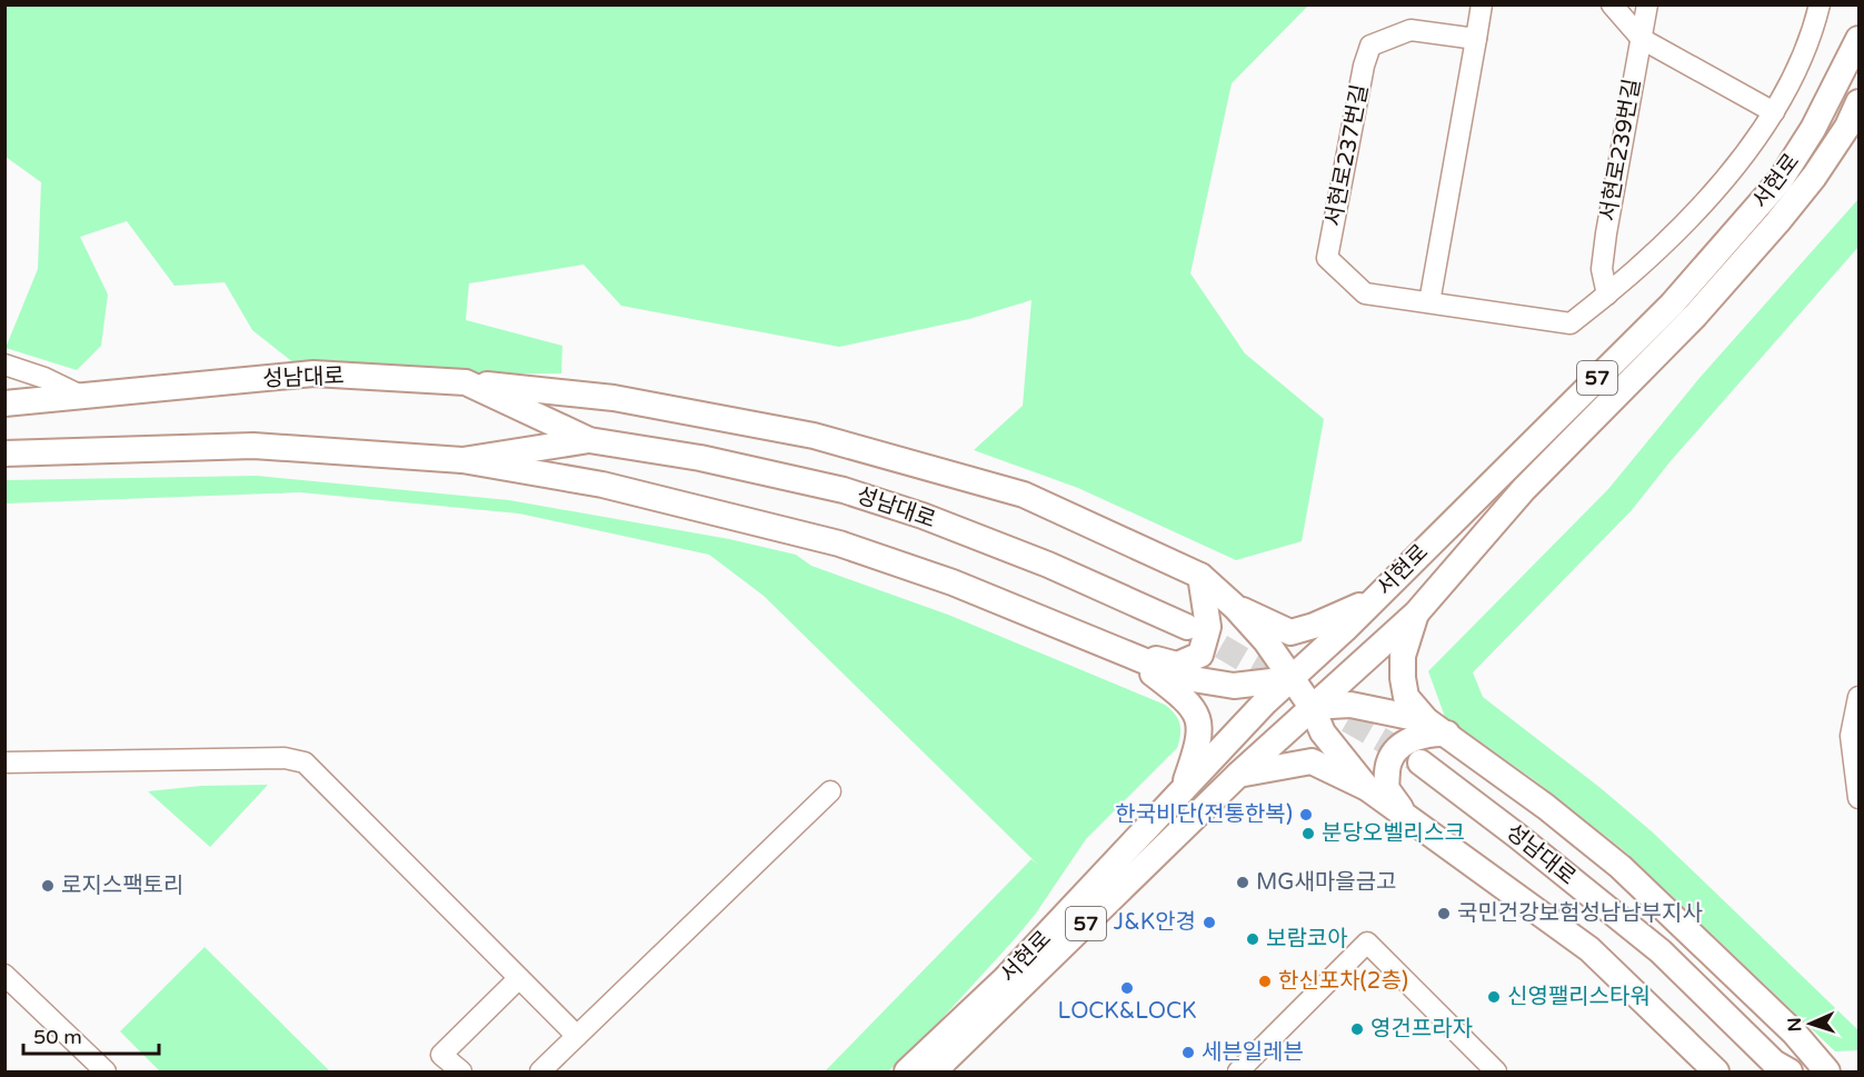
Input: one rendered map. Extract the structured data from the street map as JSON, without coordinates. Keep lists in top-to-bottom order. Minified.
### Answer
{"streets":{"main road":["서현로","성남대로","57"],"street":["서현로239번길","서현로237번길"]},"crossings":[["서현로239번길","서현로237번길"]],"places":["한국비단(전통한복)","분당오벨리스크","MG새마을금고","로지스팩토리","국민건강보험성남남부지사","J&K안경","보람코아","한신포차(2층)","LOCK&LOCK","신영팰리스타워","영건프라자","세븐일레븐"],"scale_bar":"50 m","north":"left"}
